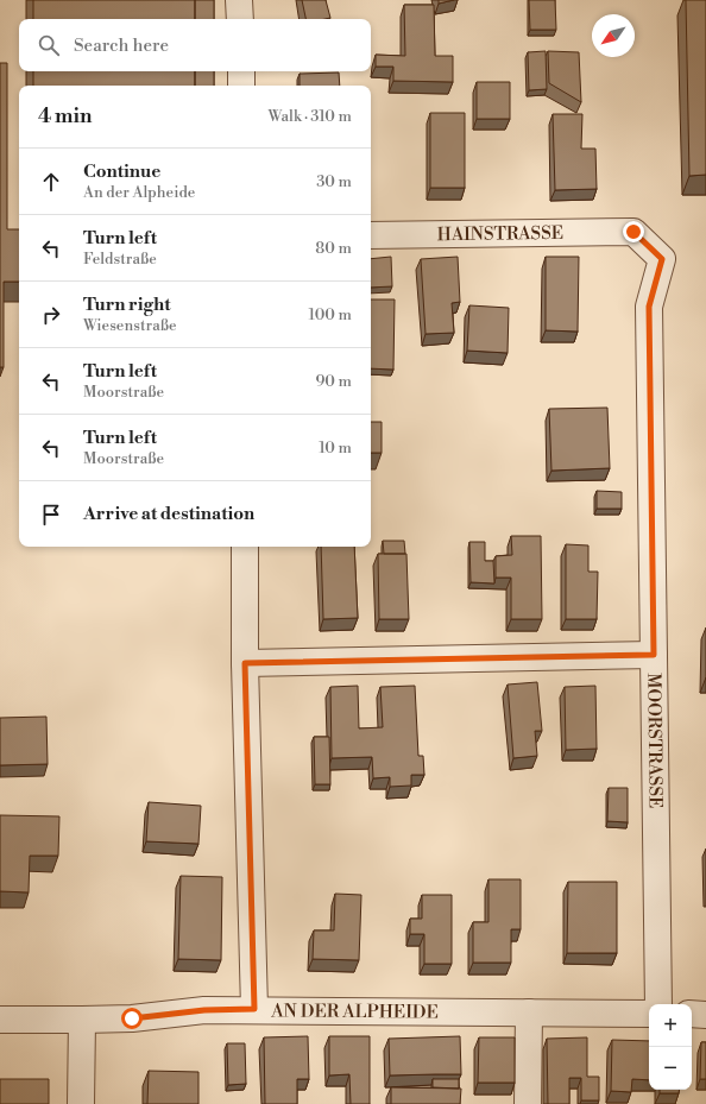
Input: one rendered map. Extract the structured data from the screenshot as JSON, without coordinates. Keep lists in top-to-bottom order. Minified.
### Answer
{"streets":{"street":["HAINSTRASSE","MOORSTRASSE","AN DER ALPHEIDE"]},"crossings":[["HAINSTRASSE","MOORSTRASSE"]],"north":"bottom left","page":{"search":"Search here","heading":["4 min","Walk · 310 m"],"list":[["Continue","An der Alpheide","30 m"],["Turn left","Feldstraße","80 m"],["Turn right","Wiesenstraße","100 m"],["Turn left","Moorstraße","90 m"],["Turn left","Moorstraße","10 m"],"Arrive at destination"],"map_buttons":["+","−"]}}
